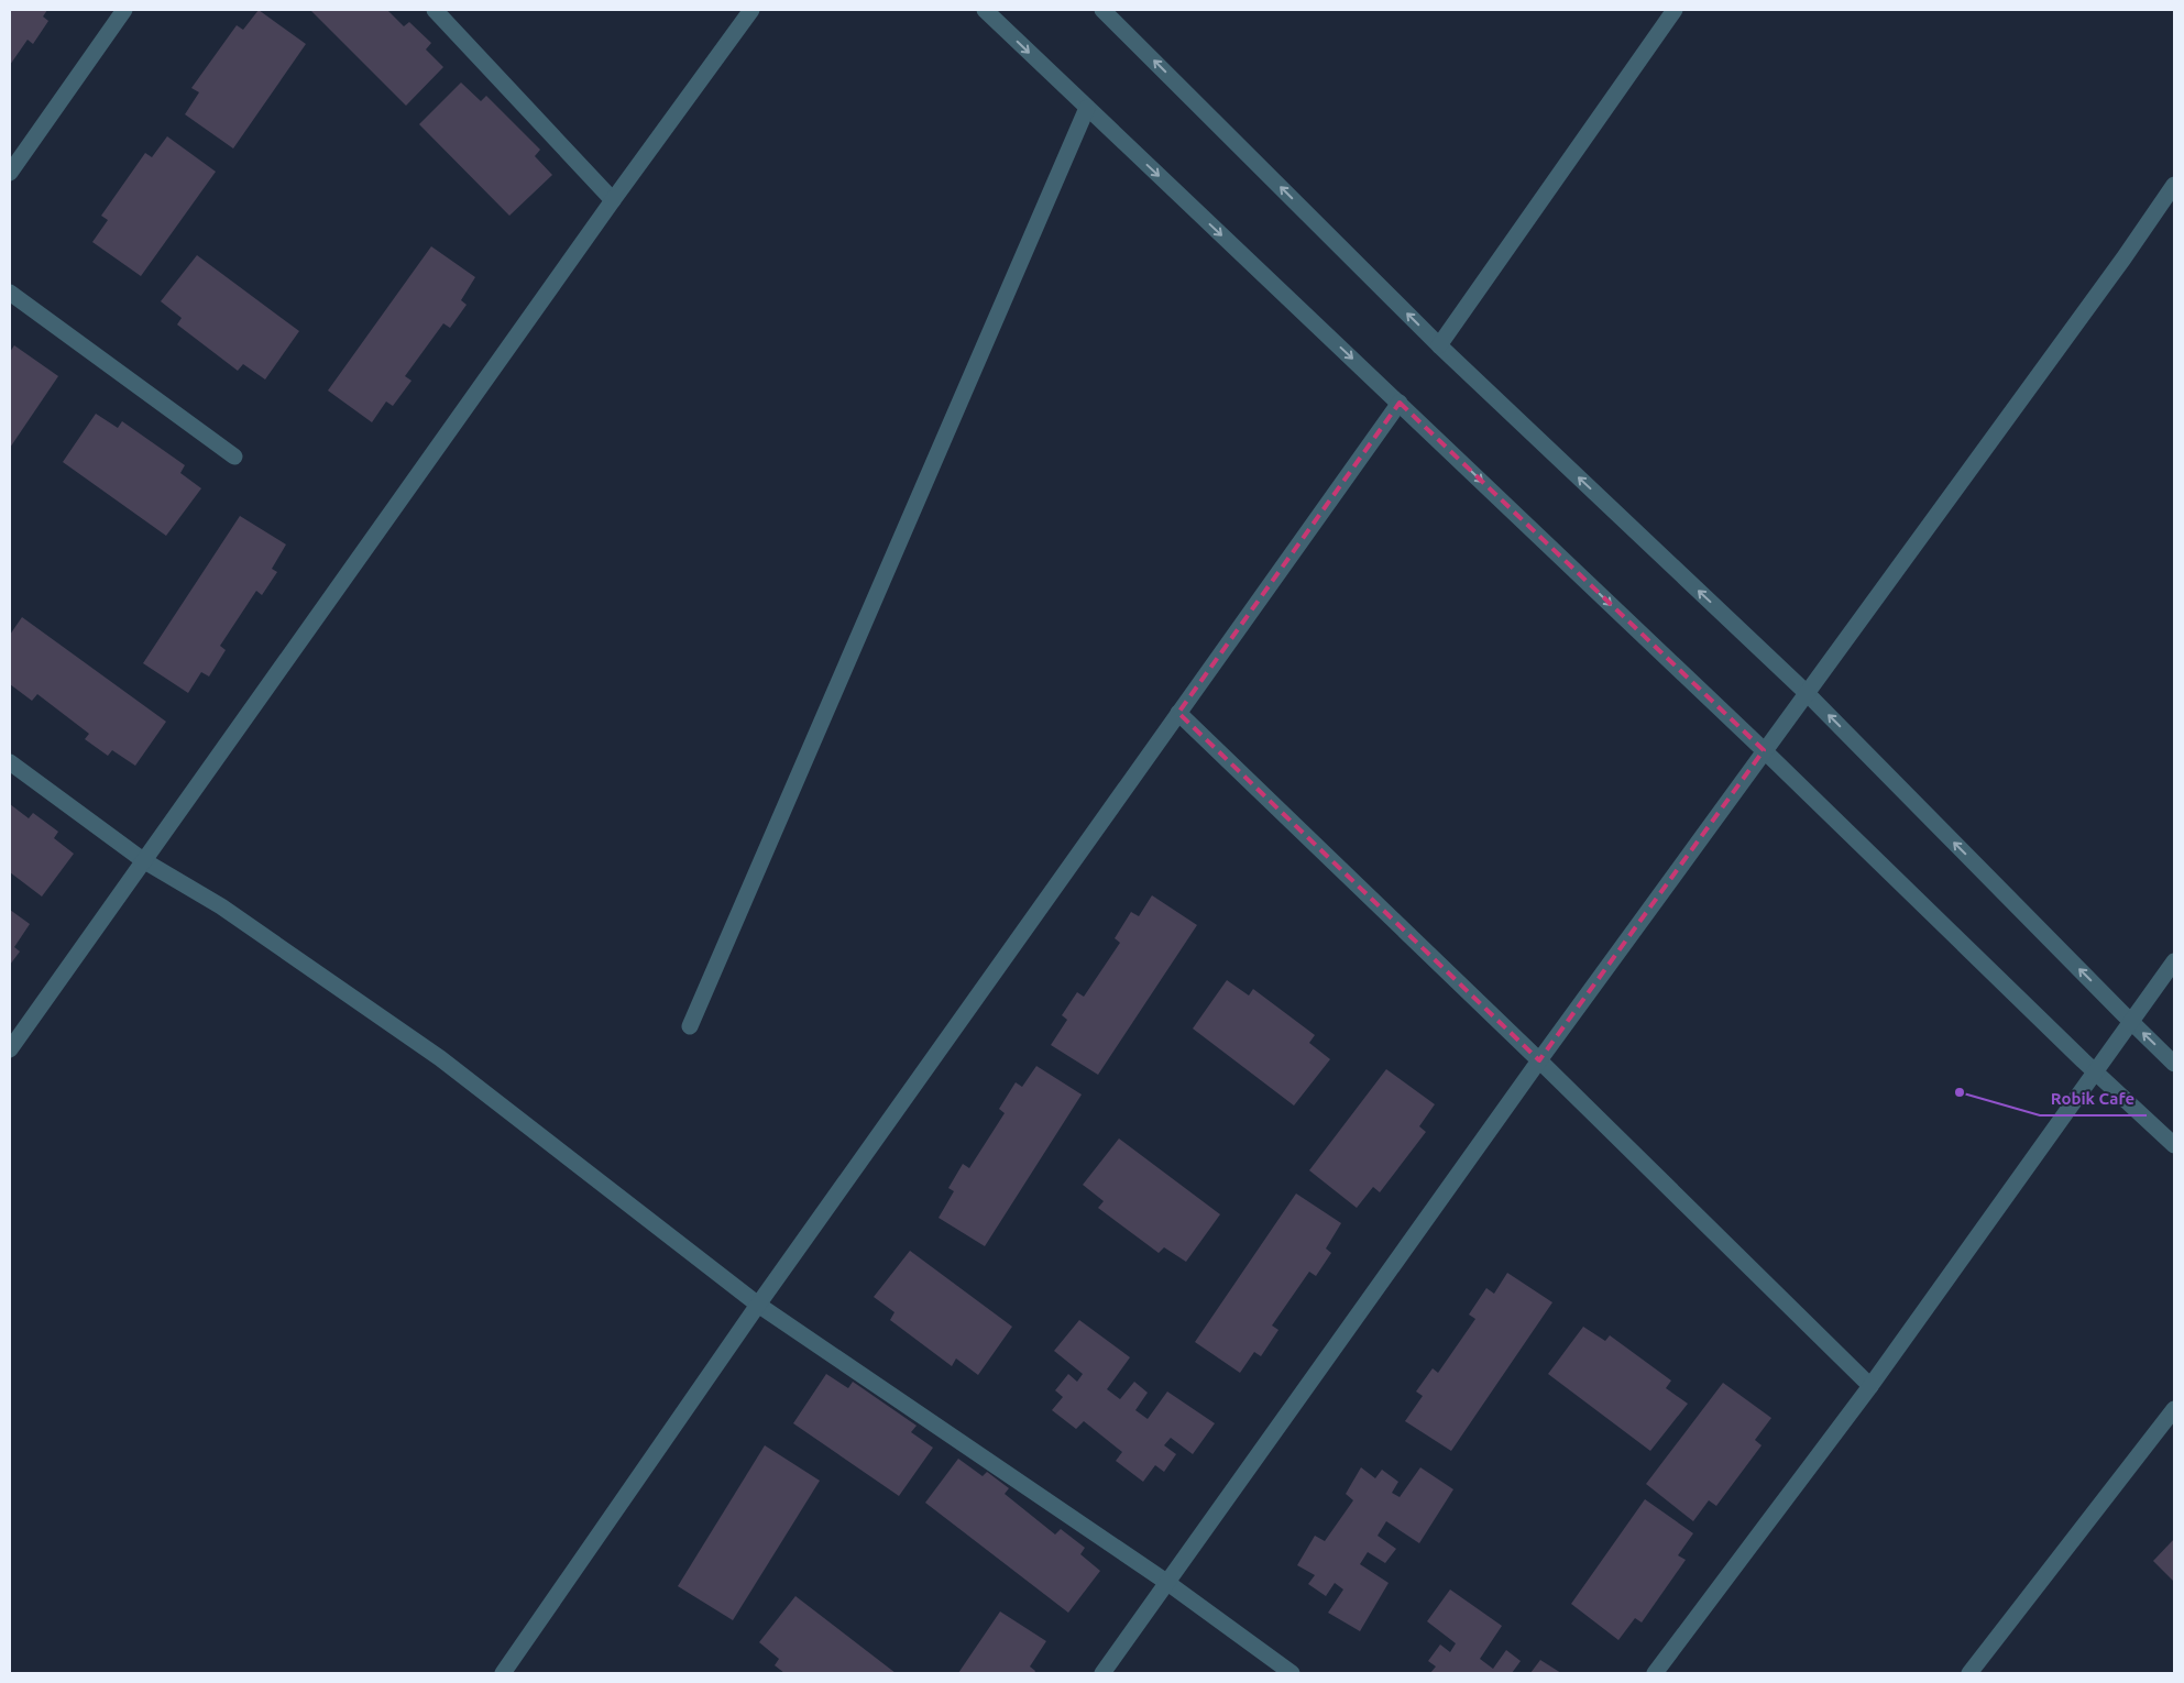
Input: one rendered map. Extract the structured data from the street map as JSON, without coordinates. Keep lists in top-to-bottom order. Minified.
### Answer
{"places":["Robik Cafe"]}
